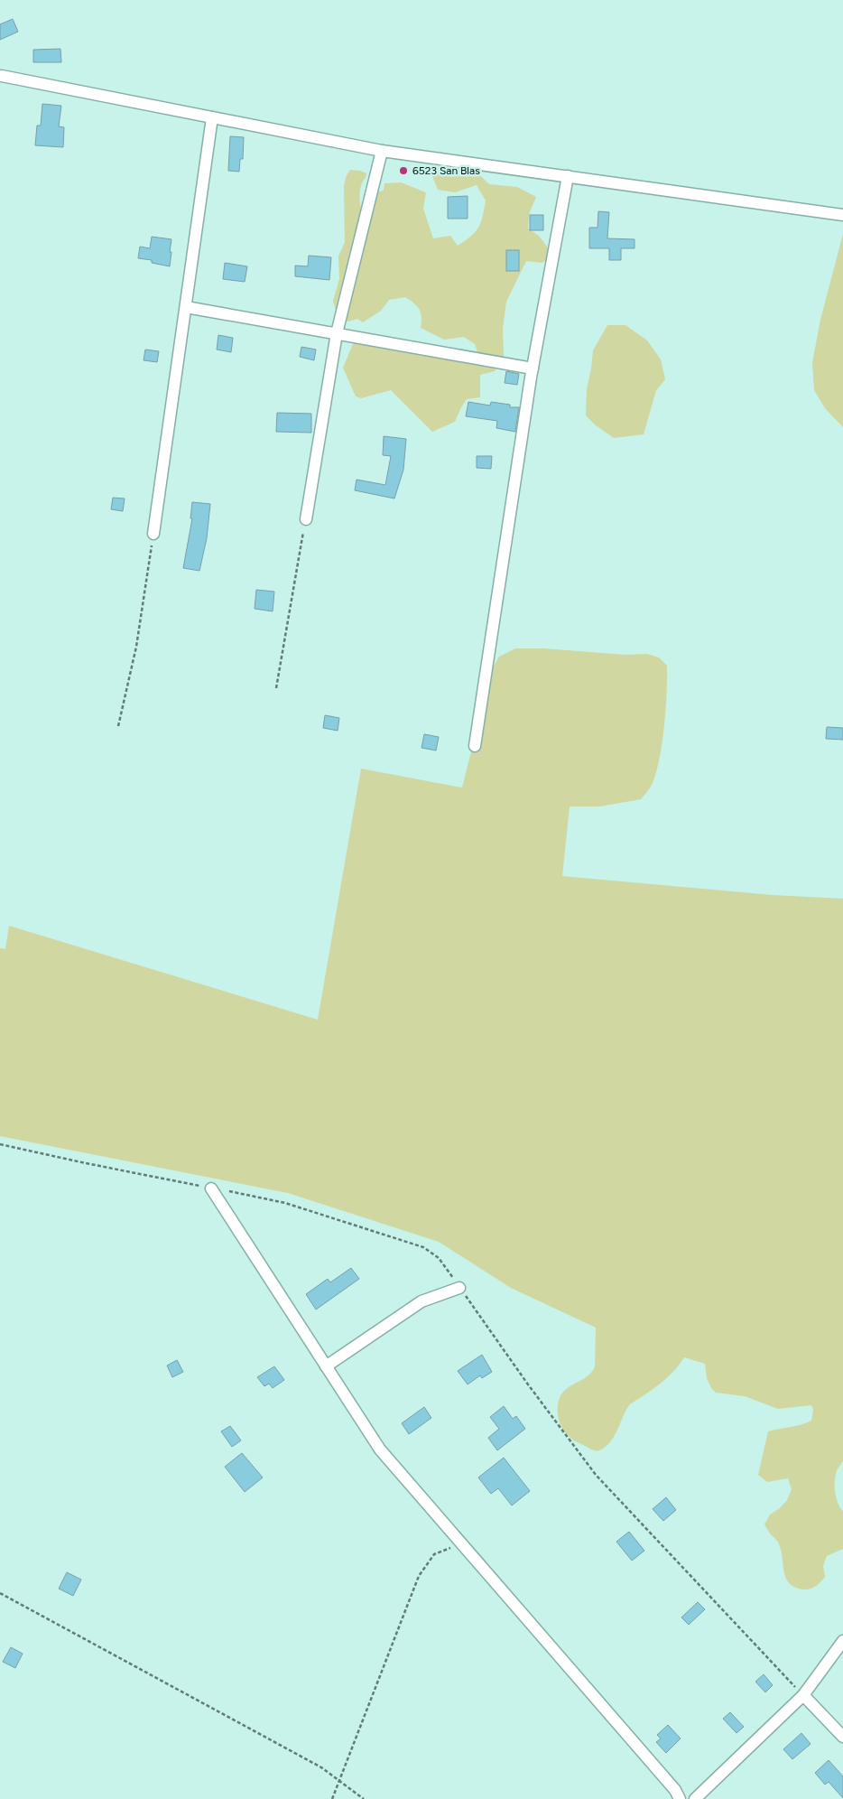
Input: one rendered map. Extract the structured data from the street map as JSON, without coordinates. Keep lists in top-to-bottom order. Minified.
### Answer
{"places":["6523 San Blas"]}
